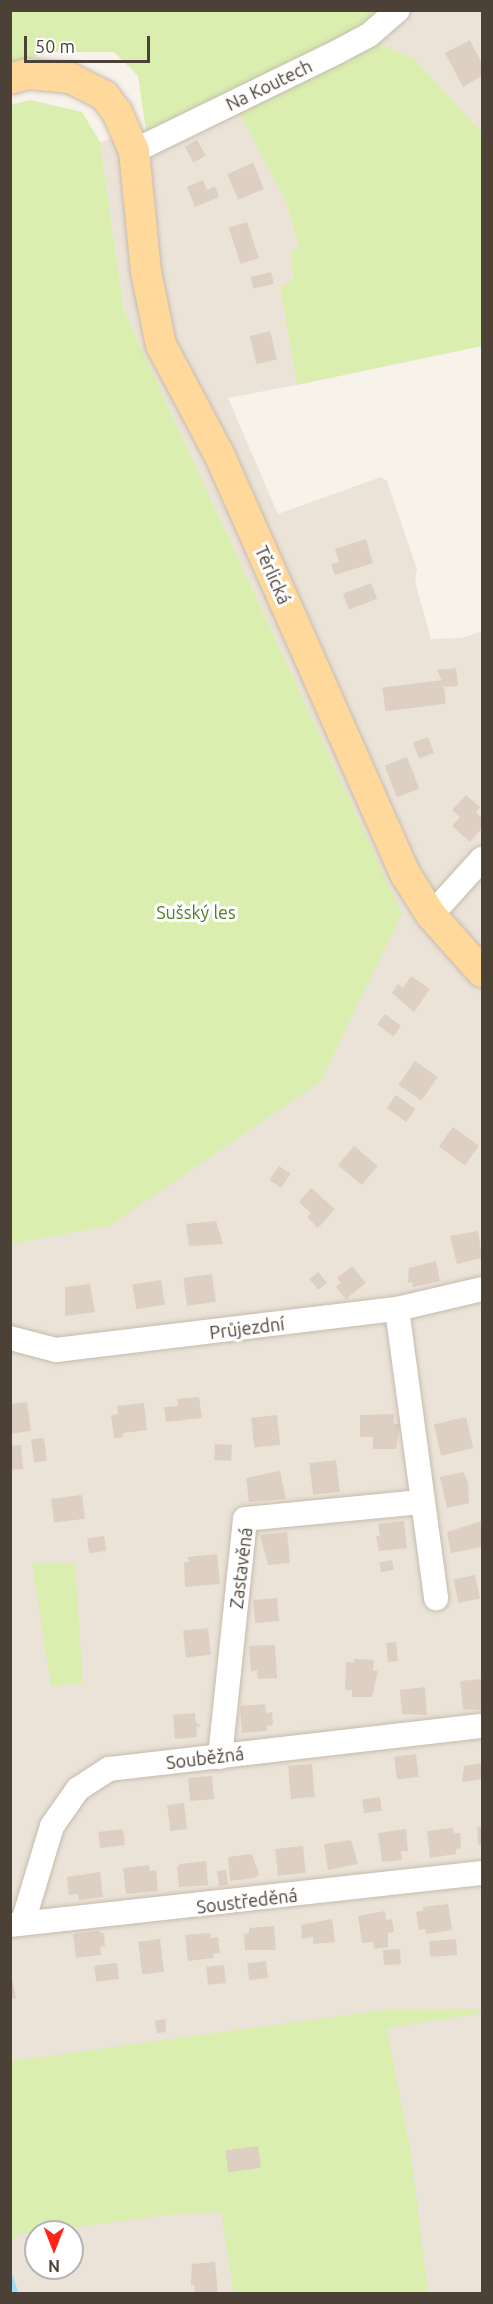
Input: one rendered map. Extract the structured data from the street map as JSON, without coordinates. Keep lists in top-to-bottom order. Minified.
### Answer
{"streets":{"main road":["Těrlická"],"street":["Na Koutech","Průjezdní","Zastavěná","Souběžná","Soustředěná"]},"crossings":[["Na Koutech","Těrlická"],["Zastavěná","Souběžná"],["Souběžná","Soustředěná"]],"parks":["Sušský les"],"scale_bar":"50 m","north":"bottom"}
